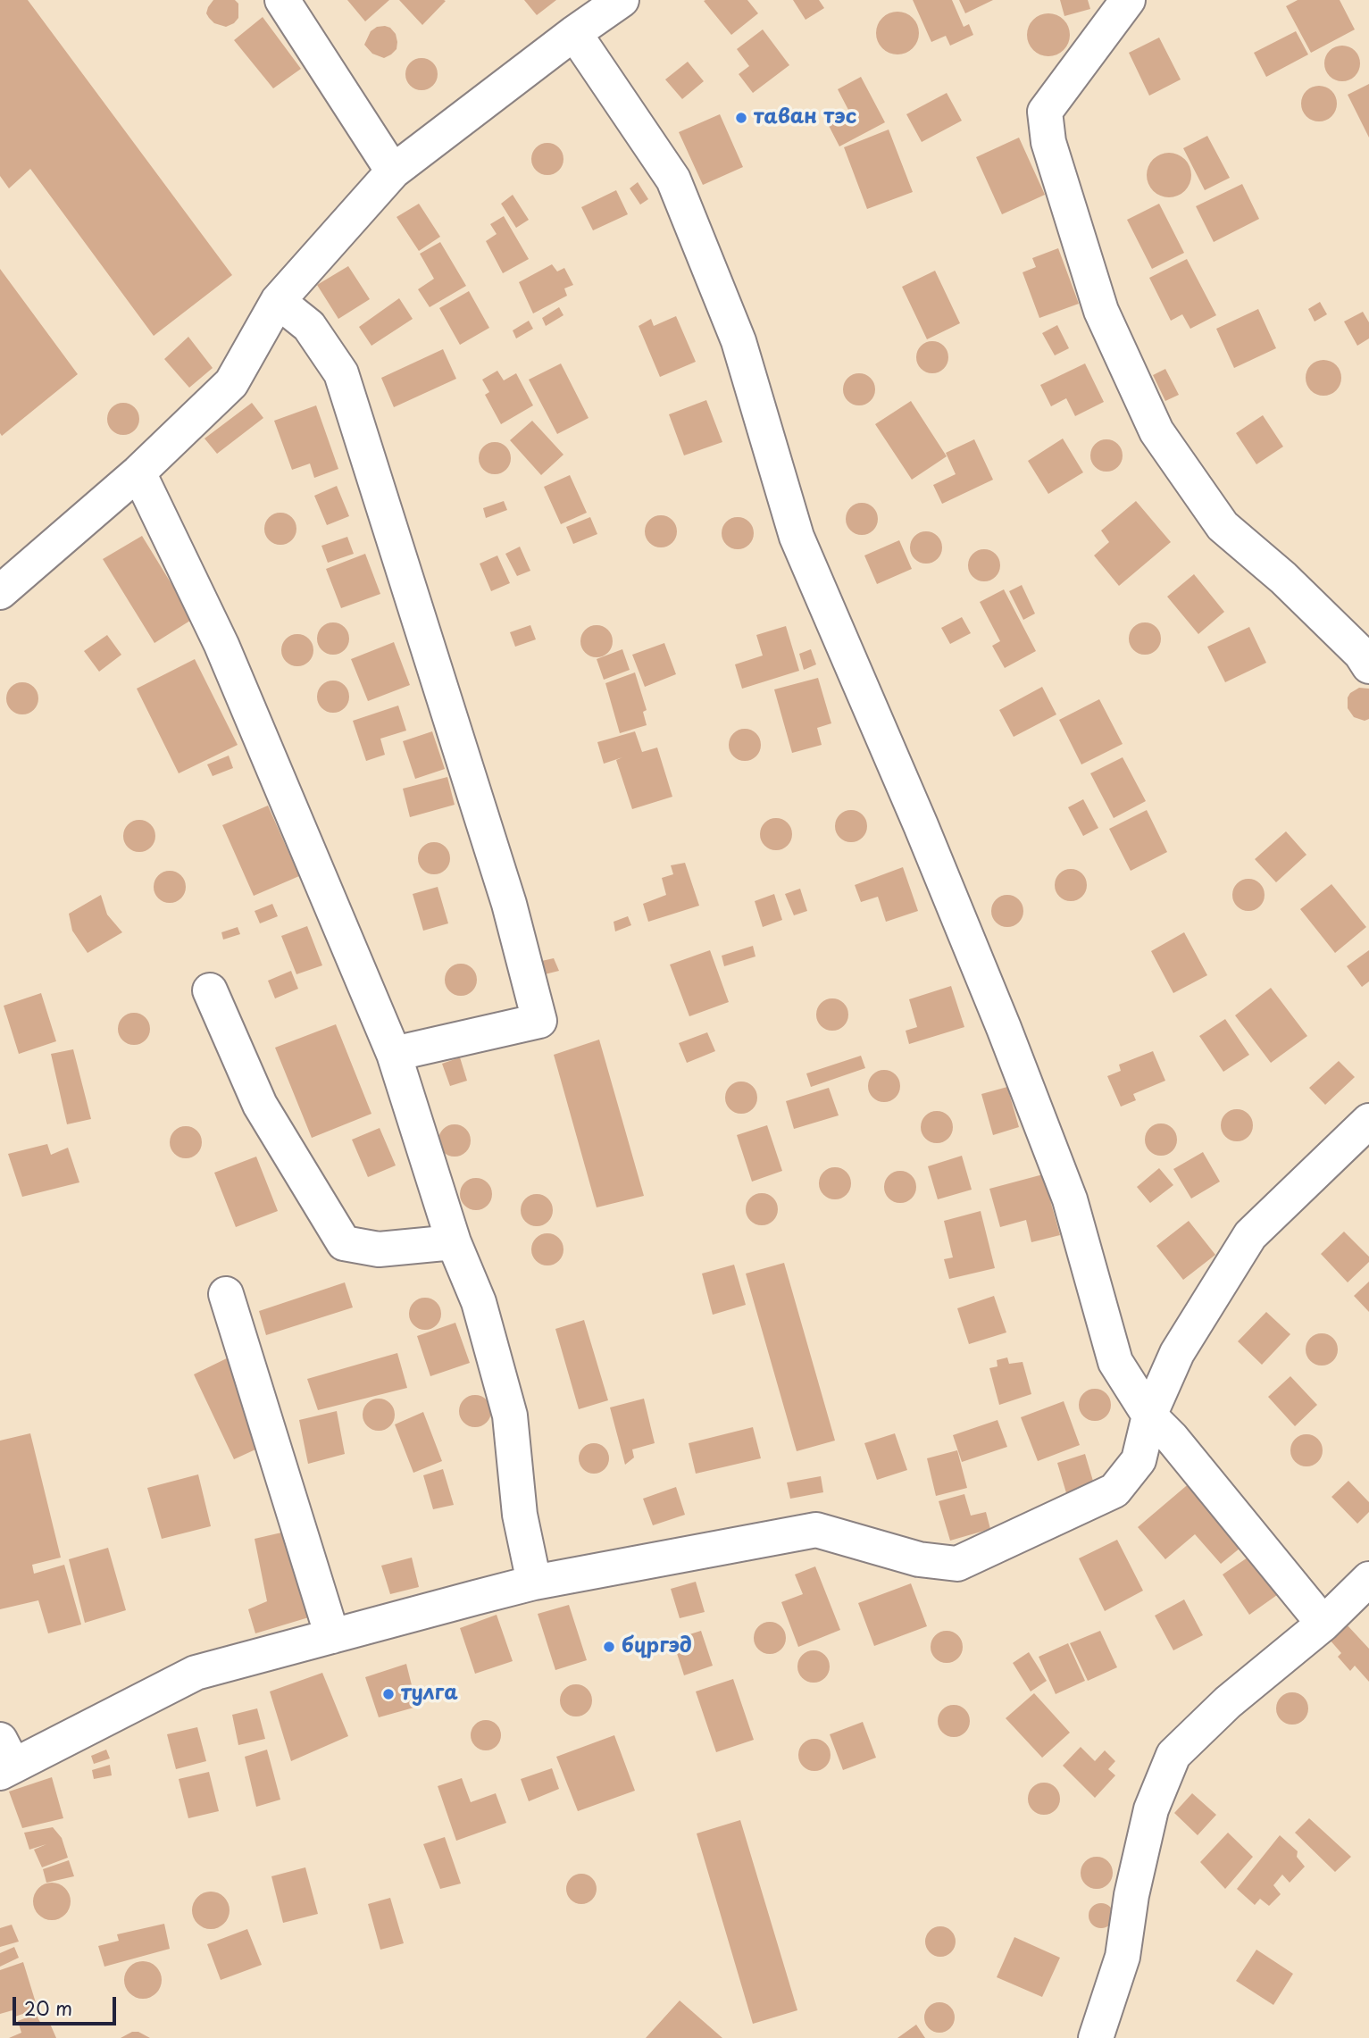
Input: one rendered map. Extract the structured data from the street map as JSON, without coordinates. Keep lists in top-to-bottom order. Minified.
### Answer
{"places":["таван тэс","бүргэд","тулга"],"scale_bar":"20 m"}
